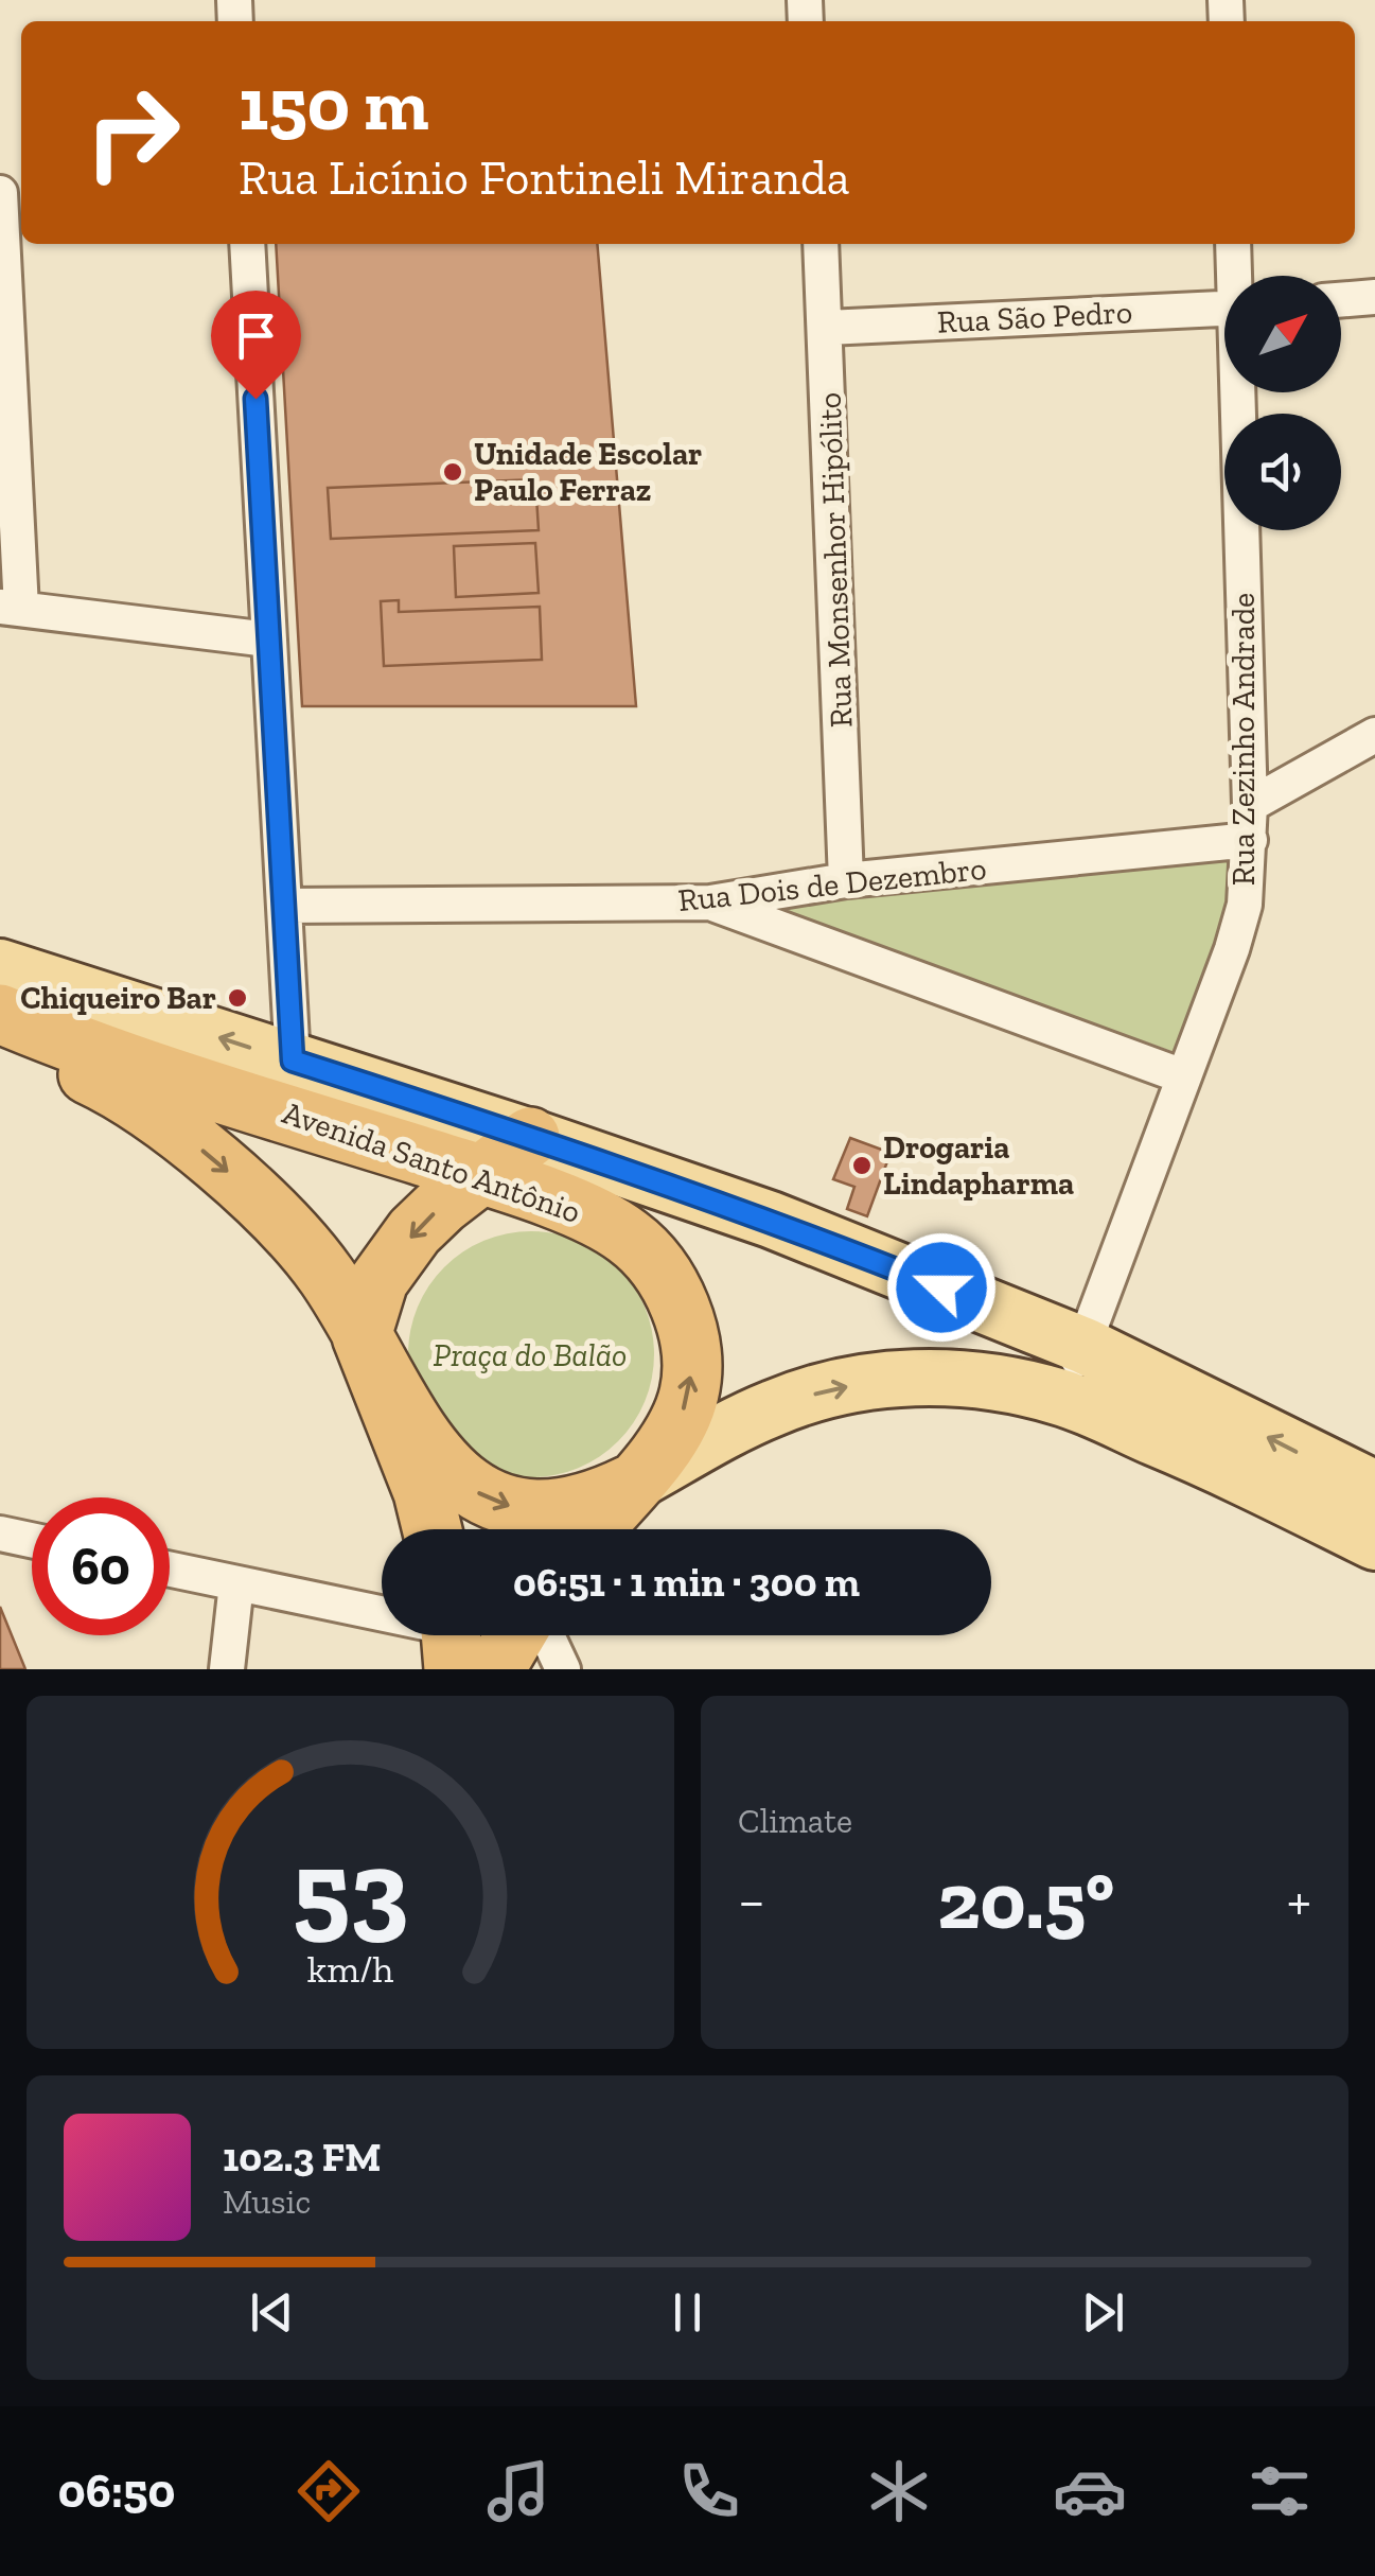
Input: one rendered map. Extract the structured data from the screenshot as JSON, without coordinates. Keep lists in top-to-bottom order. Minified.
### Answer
{"streets":{"highway":["Avenida Santo Antônio"],"street":["Rua São Pedro","Rua Monsenhor Hipólito","Rua Zezinho Andrade","Rua Dois de Dezembro"]},"crossings":[["Rua São Pedro","Rua Monsenhor Hipólito"],["Rua Monsenhor Hipólito","Rua Dois de Dezembro"],["Rua Zezinho Andrade","Rua Dois de Dezembro"],["Rua Zezinho Andrade","Avenida Santo Antônio"]],"parks":["Praça do Balão"],"places":["Unidade Escolar Paulo Ferraz","Chiqueiro Bar","Drogaria Lindapharma"],"north":"top right","page":{"turn":["150 m","Rua Licínio Fontineli Miranda"],"limit":"60","trip":"06:51 · 1 min · 300 m","tile":"Climate","heat":["−","20.5°","+"],"song":["102.3 FM","Music"],"tabs":"06:50","gauge":["53","km/h"]}}
